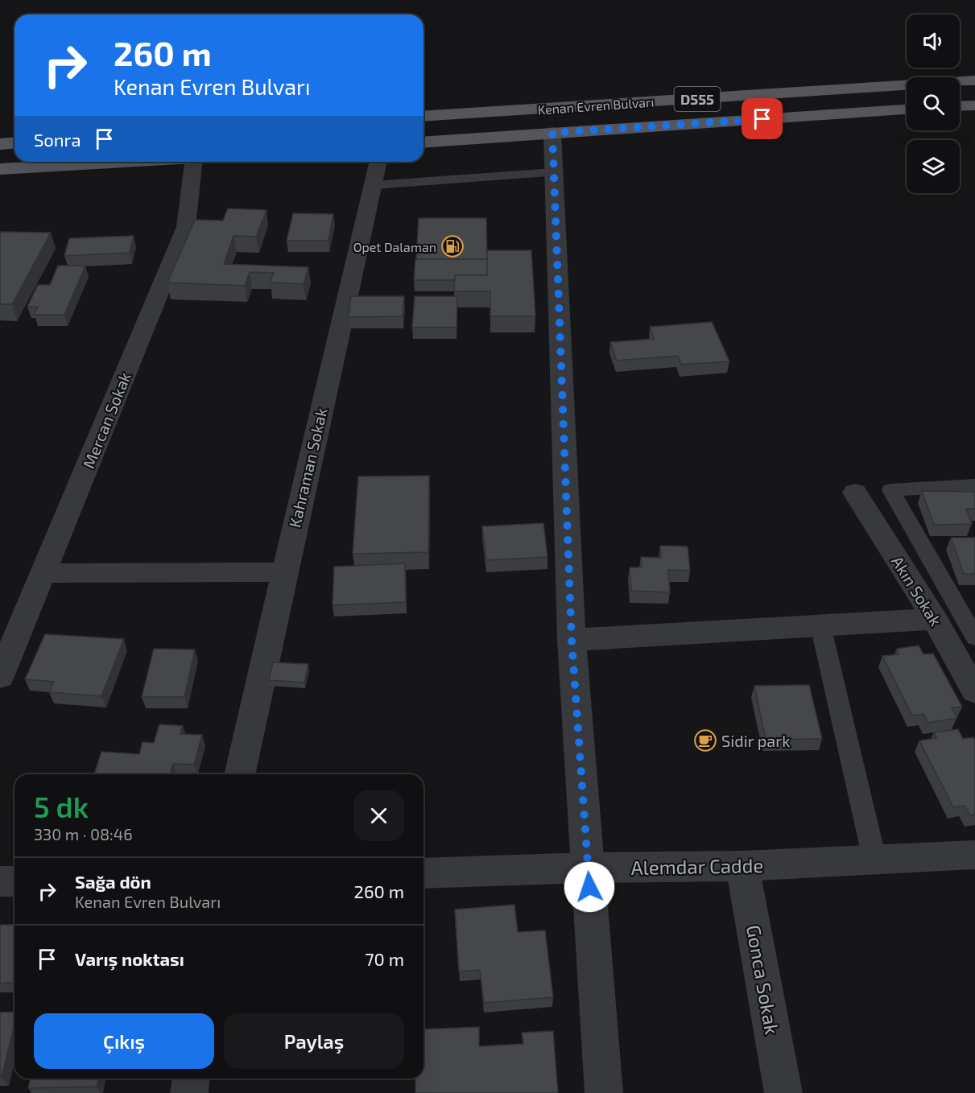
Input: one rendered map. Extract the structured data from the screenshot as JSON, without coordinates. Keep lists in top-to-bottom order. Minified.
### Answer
{"streets":{"main road":["D555","Kenan Evren Bulvarı"],"street":["Mercan Sokak","Kahraman Sokak","Akın Sokak","Alemdar Cadde","Gonca Sokak"]},"crossings":[["Alemdar Cadde","Gonca Sokak"]],"places":{"fuel station":["Opet Dalaman"],"cafe":["Sidir park"]},"page":{"turn":["260 m","Kenan Evren Bulvarı"],"then":"Sonra","heading":["5 dk","330 m · 08:46"],"list":[{"name":"Sağa dön","note":"Kenan Evren Bulvarı","value":"260 m"},{"name":"Varış noktası","value":"70 m"}],"buttons":["Çıkış","Paylaş"]}}
